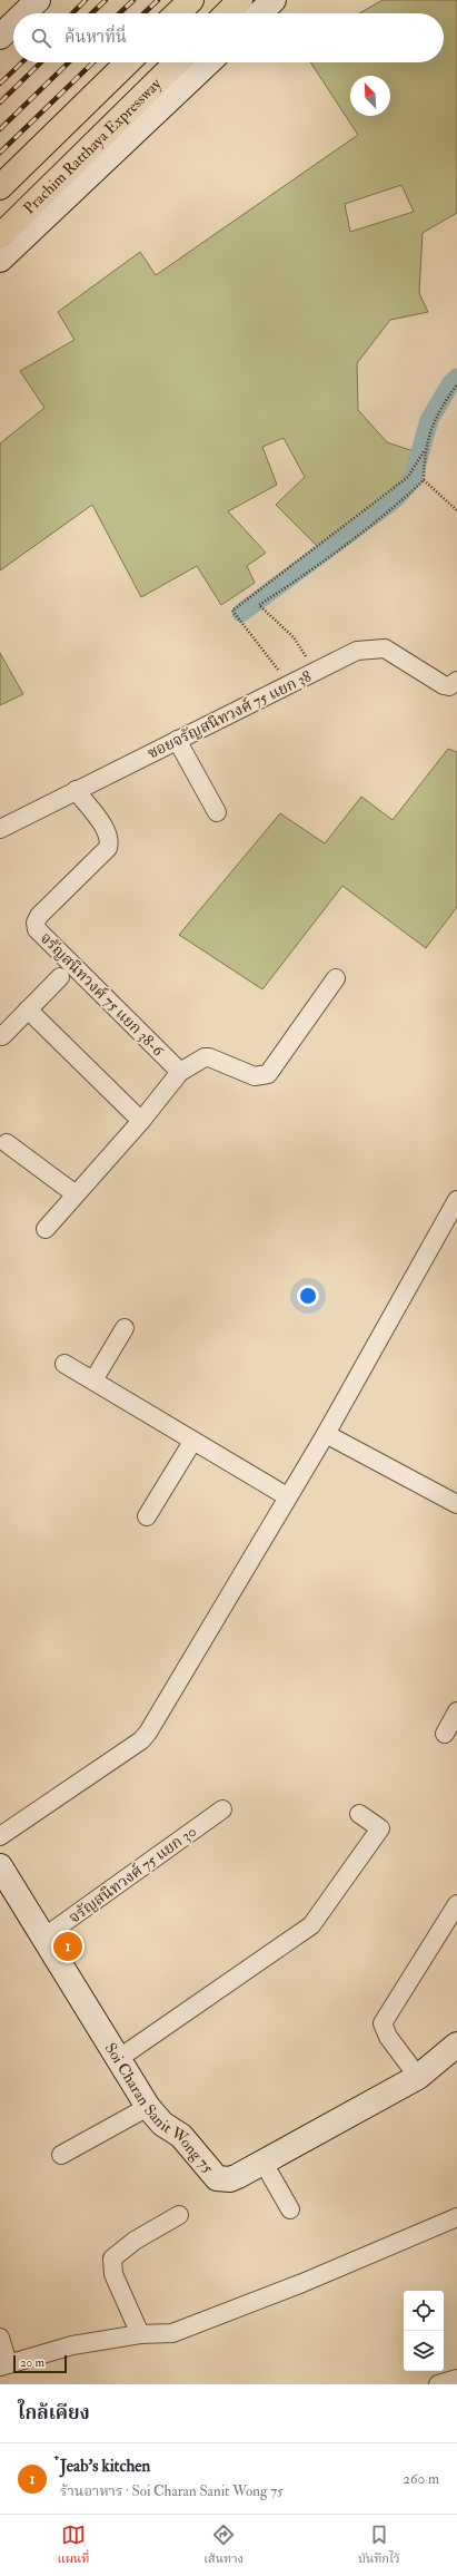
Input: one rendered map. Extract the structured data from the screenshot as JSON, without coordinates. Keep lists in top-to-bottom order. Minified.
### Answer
{"streets":{"highway":["Prachim Ratthaya Expressway"],"street":["ซอยจรัญสนิทวงศ์ 75 แยก 38","จรัญสนิทวงศ์ 75 แยก 38-6","จรัญสนิทวงศ์ 75 แยก 30","Soi Charan Sanit Wong 75"]},"crossings":[["ซอยจรัญสนิทวงศ์ 75 แยก 38","จรัญสนิทวงศ์ 75 แยก 38-6"],["จรัญสนิทวงศ์ 75 แยก 30","Soi Charan Sanit Wong 75"]],"scale_bar":"20 m","north":"top left","page":{"search":"ค้นหาที่นี่","pins":"1","scale":"20 m","heading":"ใกล้เคียง","list":[{"mark":"1","name":"๋Jeab's kitchen","note":"ร้านอาหาร · Soi Charan Sanit Wong 75","value":"260 m"}],"nav":["แผนที่","เส้นทาง","บันทึกไว้"]}}
